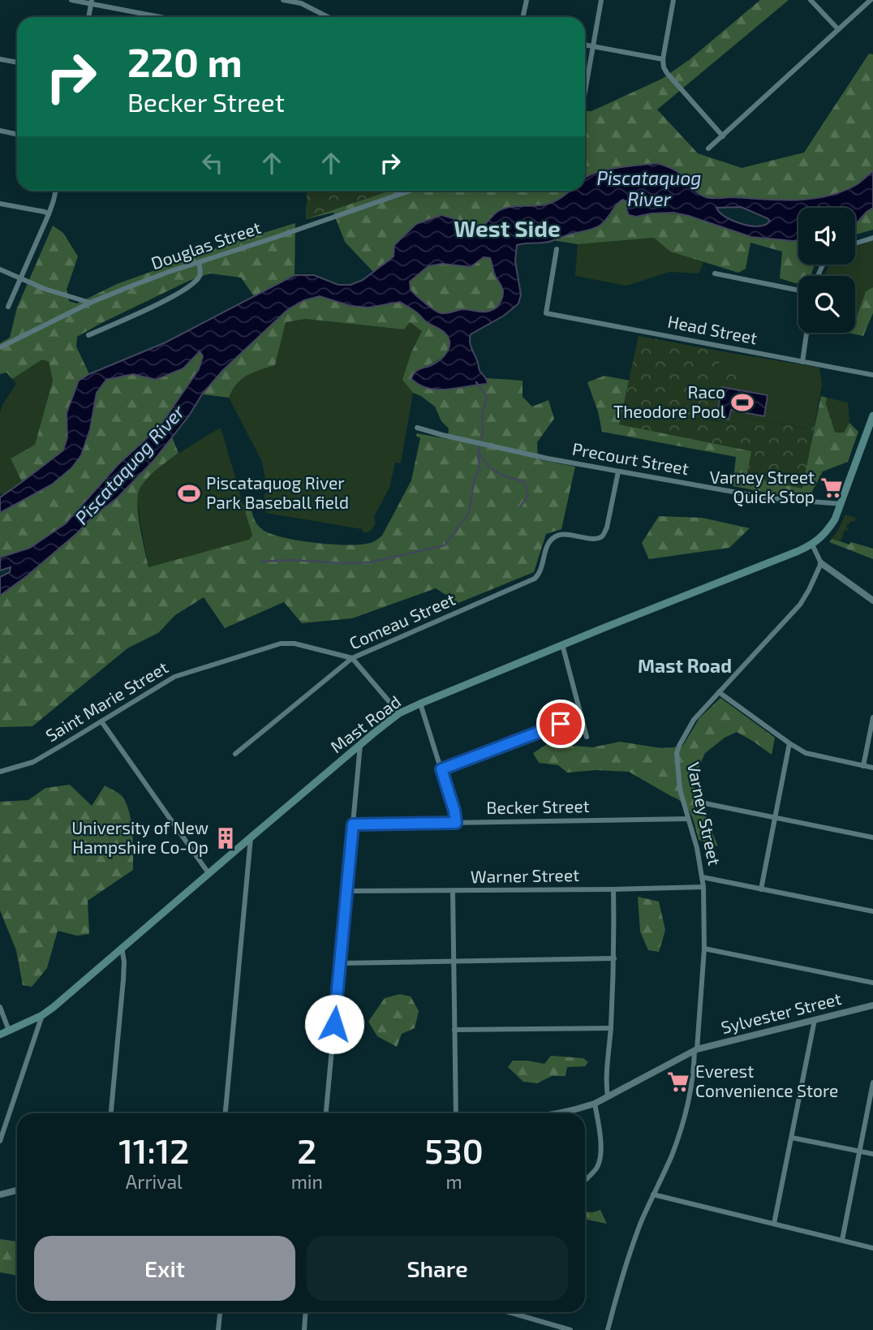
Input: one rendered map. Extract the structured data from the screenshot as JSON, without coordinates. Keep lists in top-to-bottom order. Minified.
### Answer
{"streets":{"main road":["Mast Road"],"street":["Douglas Street","Head Street","Precourt Street","Comeau Street","Saint Marie Street","Becker Street","Varney Street","Warner Street","Sylvester Street"]},"crossings":[["Precourt Street","Comeau Street"],["Comeau Street","Saint Marie Street"],["Becker Street","Varney Street"],["Varney Street","Warner Street"],["Varney Street","Sylvester Street"]],"districts":["West Side","Mast Road"],"water":["Piscataquog River"],"places":{"sports":["Raco Theodore Pool","Piscataquog River Park Baseball field"],"supermarket":["Varney Street Quick Stop","Everest Convenience Store"],"building":["University of New Hampshire Co-Op"]},"page":{"turn":["220 m","Becker Street"],"eta":["11:12","Arrival","2","min","530","m"],"buttons":["Exit","Share"]}}
